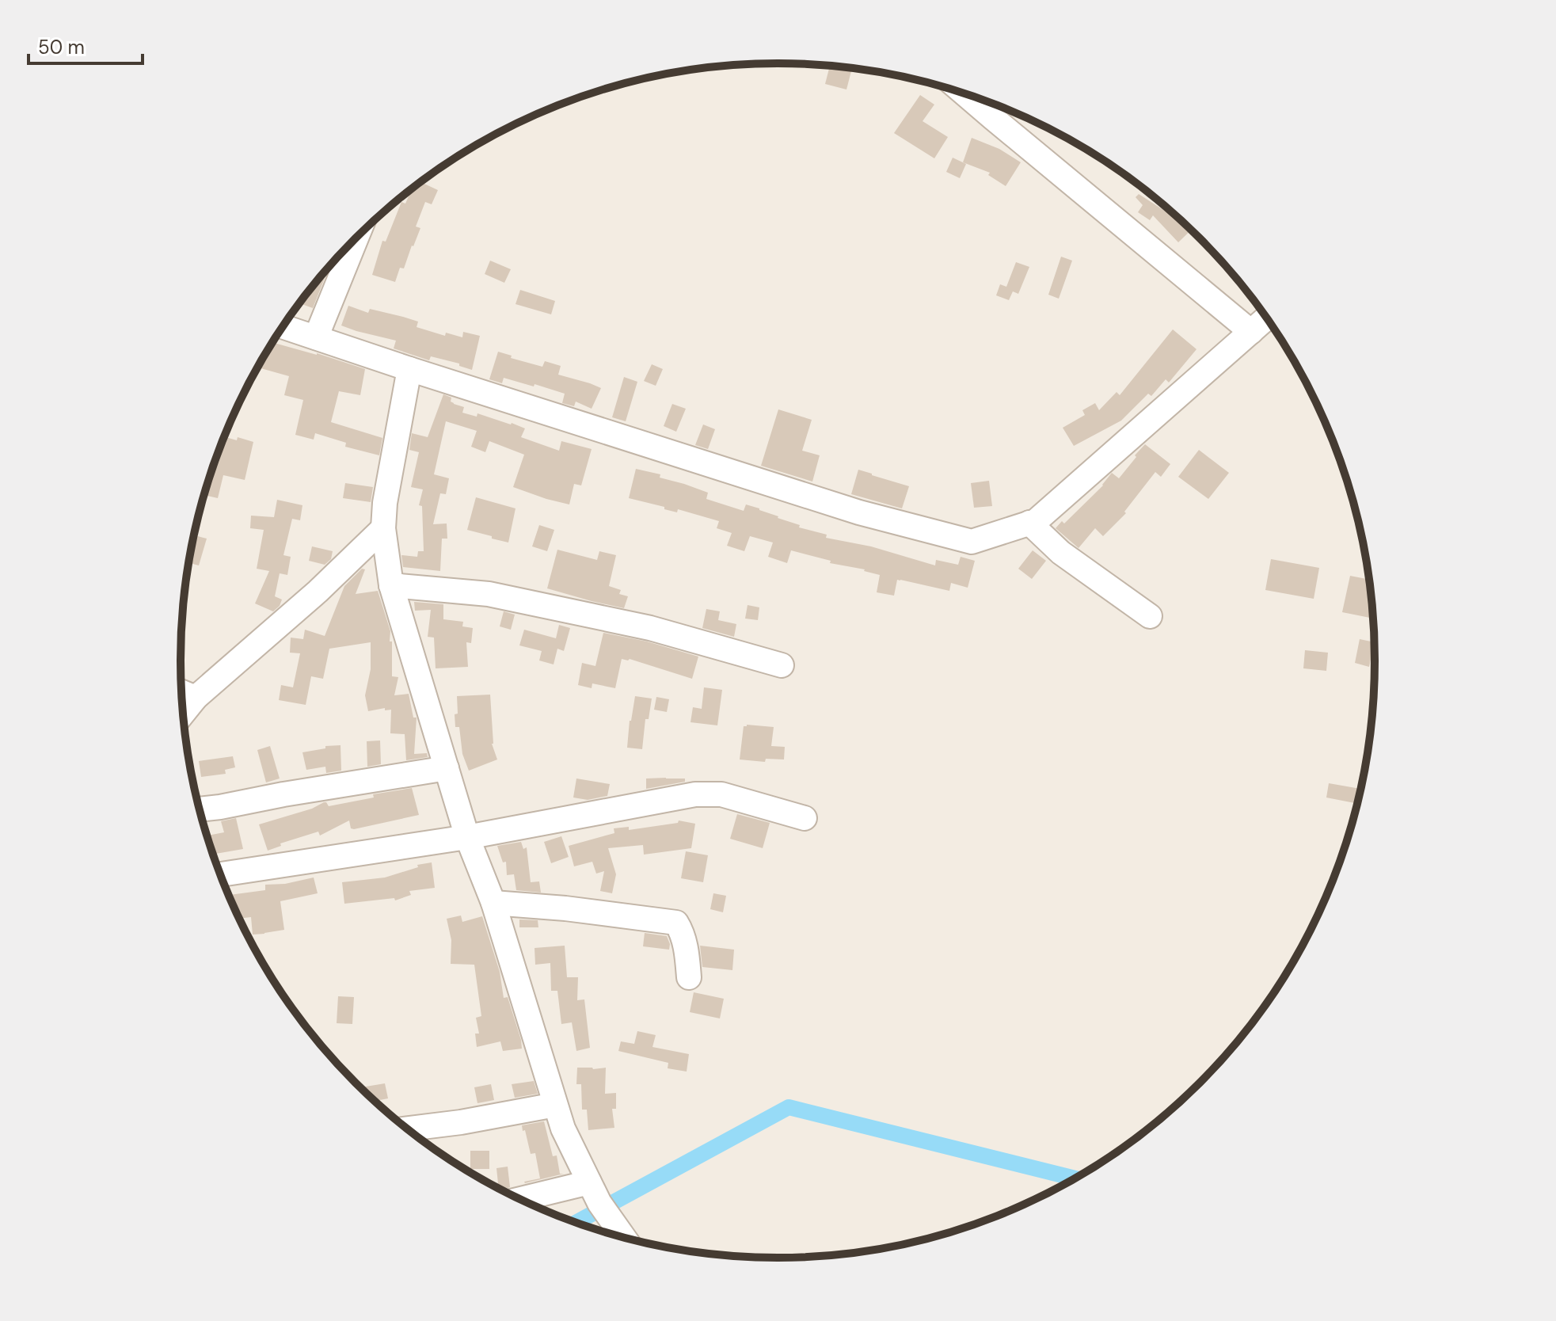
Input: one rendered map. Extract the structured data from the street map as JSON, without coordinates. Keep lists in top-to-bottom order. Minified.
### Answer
{"scale_bar":"50 m"}
